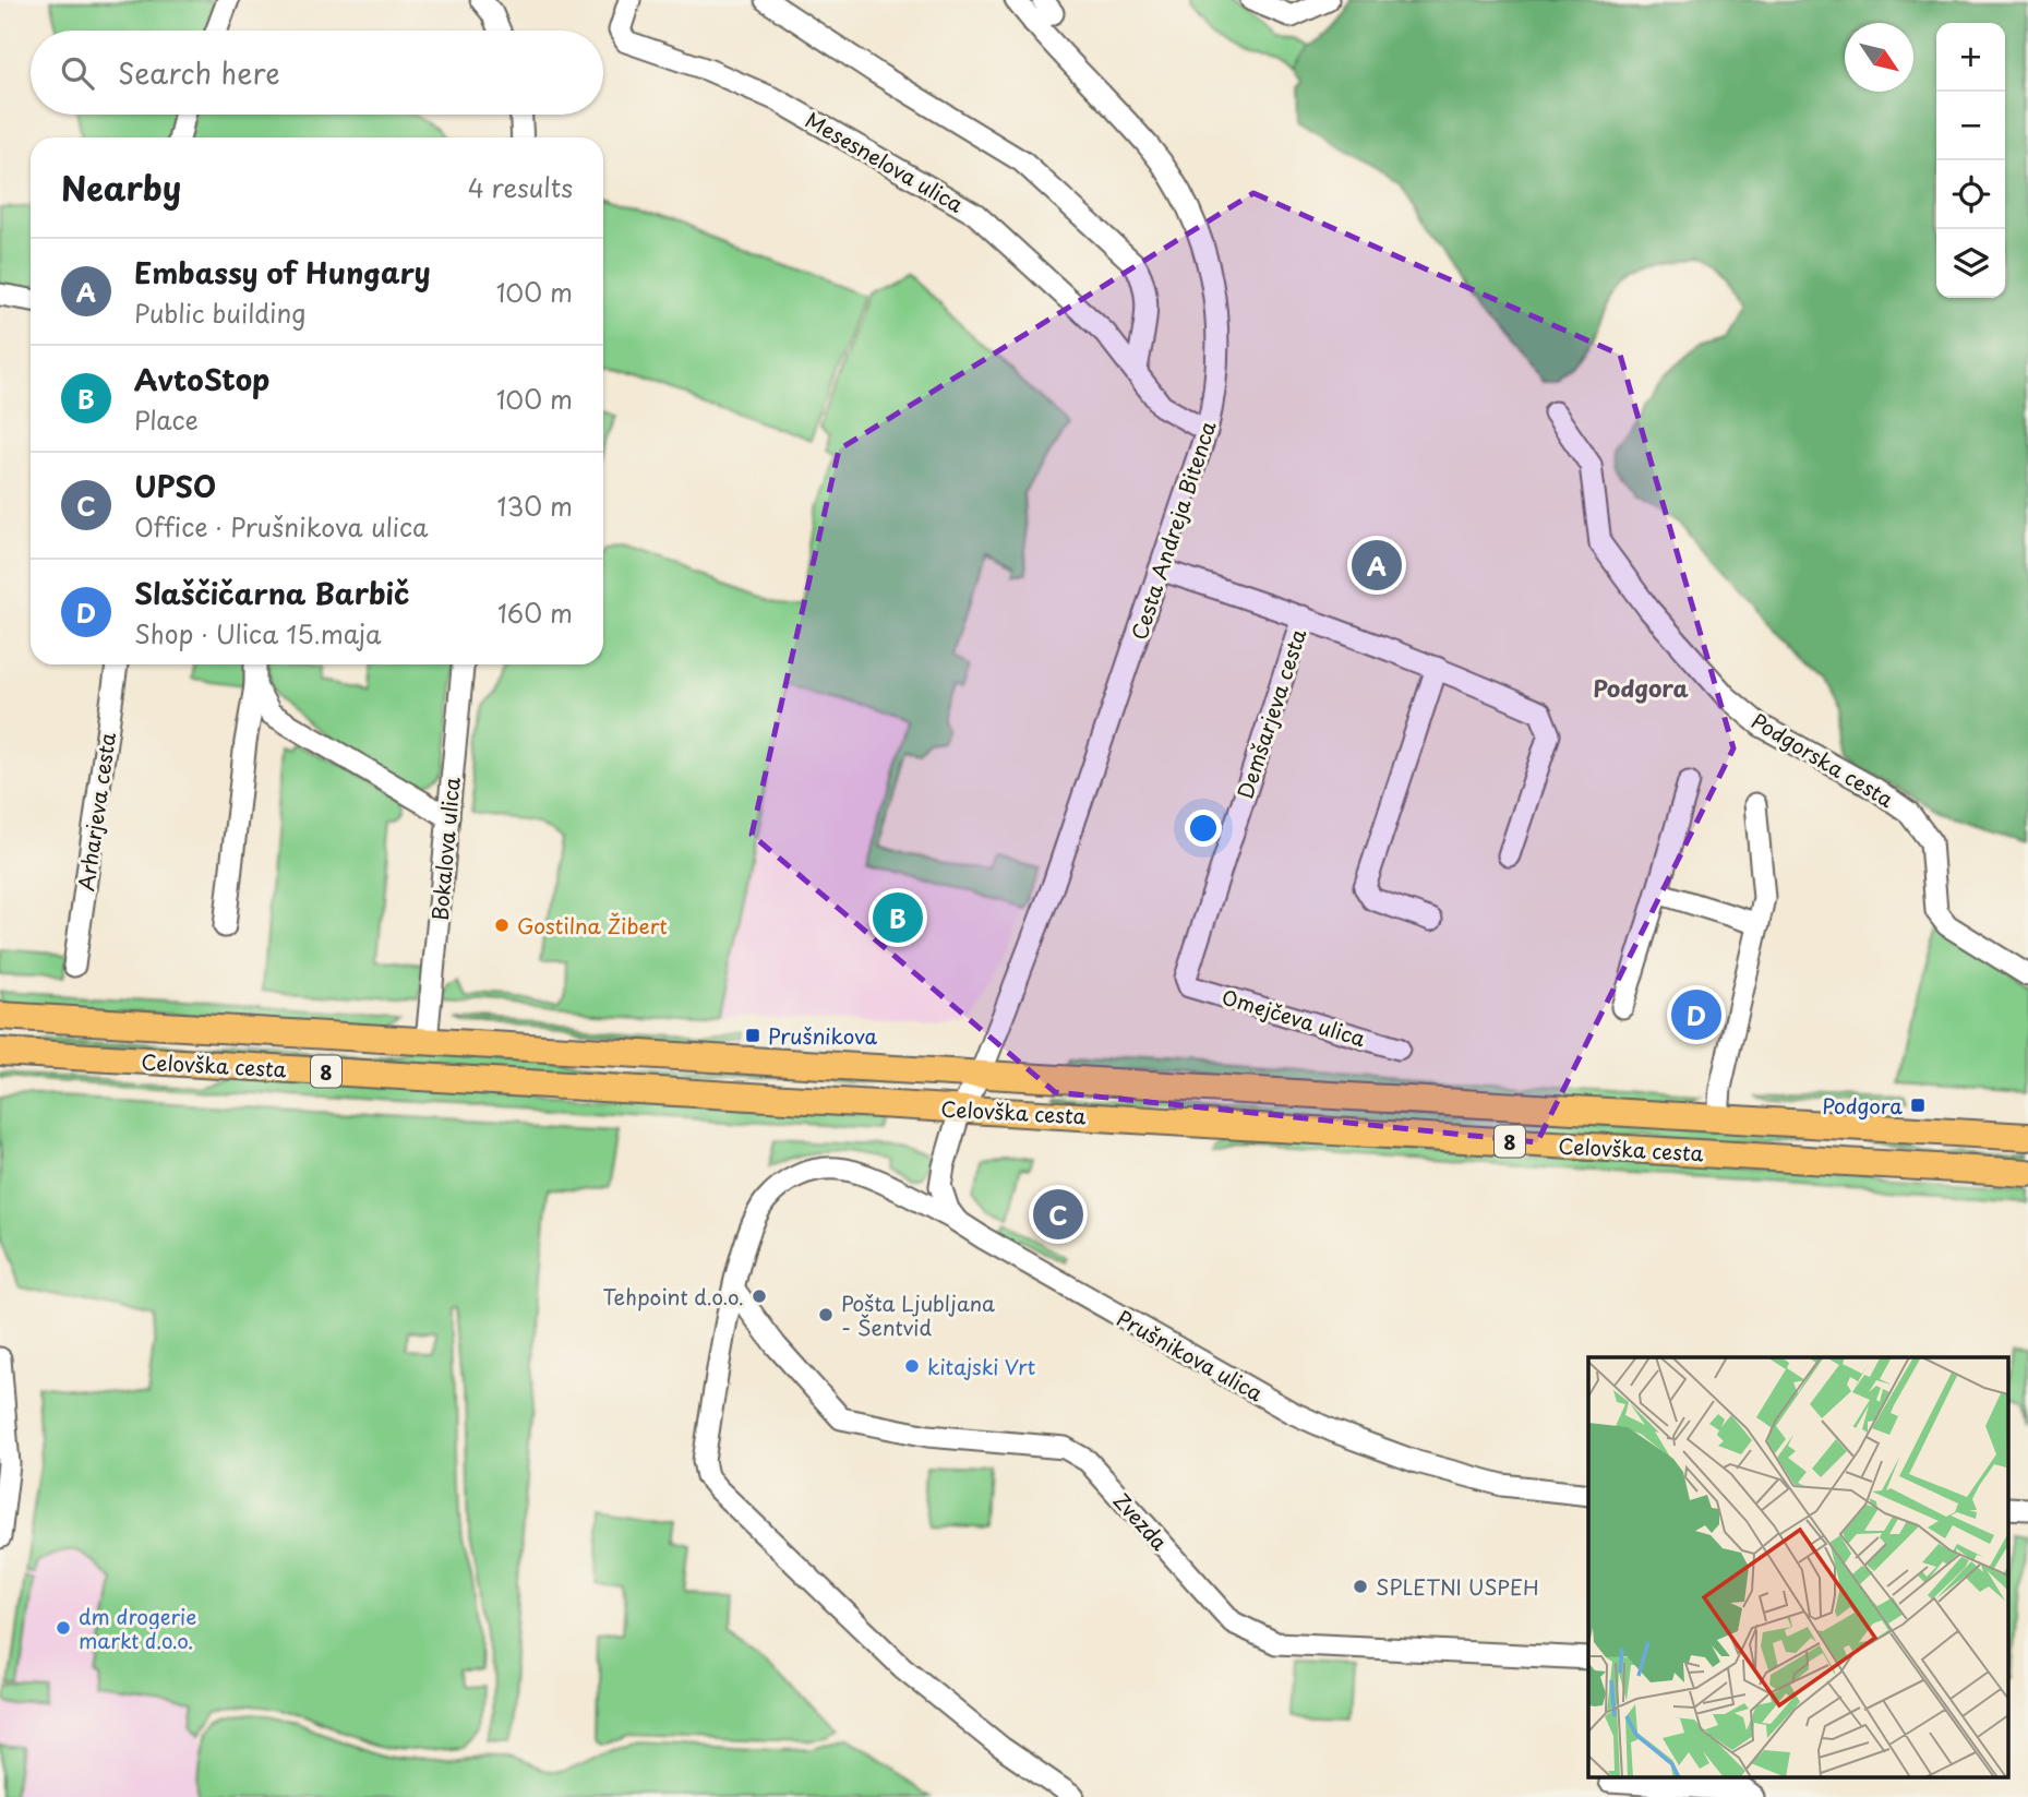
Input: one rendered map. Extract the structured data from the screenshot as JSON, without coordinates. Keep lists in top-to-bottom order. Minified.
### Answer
{"streets":{"main road":["Celovška cesta","8"],"street":["Mesesnelova ulica","Cesta Andreja Bitenca","Demšarjeva cesta","Podgorska cesta","Arharjeva cesta","Bokalova ulica","Omejčeva ulica","Prušnikova ulica","Zvezda"]},"crossings":[["Mesesnelova ulica","Cesta Andreja Bitenca"],["Cesta Andreja Bitenca","Celovška cesta"],["Demšarjeva cesta","Omejčeva ulica"],["Bokalova ulica","Celovška cesta"]],"districts":["Podgora"],"places":{"other":["Gostilna Žibert","Tehpoint d.o.o.","Pošta Ljubljana - Šentvid","kitajski Vrt","SPLETNI USPEH","dm drogerie markt d.o.o."],"transit":["Prušnikova","Podgora"]},"north":"bottom right","page":{"map_buttons":["+","−"],"search":"Search here","heading":["Nearby","4 results"],"list":[{"mark":"A","name":"Embassy of Hungary","note":"Public building","value":"100 m"},{"mark":"B","name":"AvtoStop","note":"Place","value":"100 m"},{"mark":"C","name":"UPSO","note":"Office · Prušnikova ulica","value":"130 m"},{"mark":"D","name":"Slaščičarna Barbič","note":"Shop · Ulica 15.maja","value":"160 m"}],"pins":["A","B","D","C"]}}
